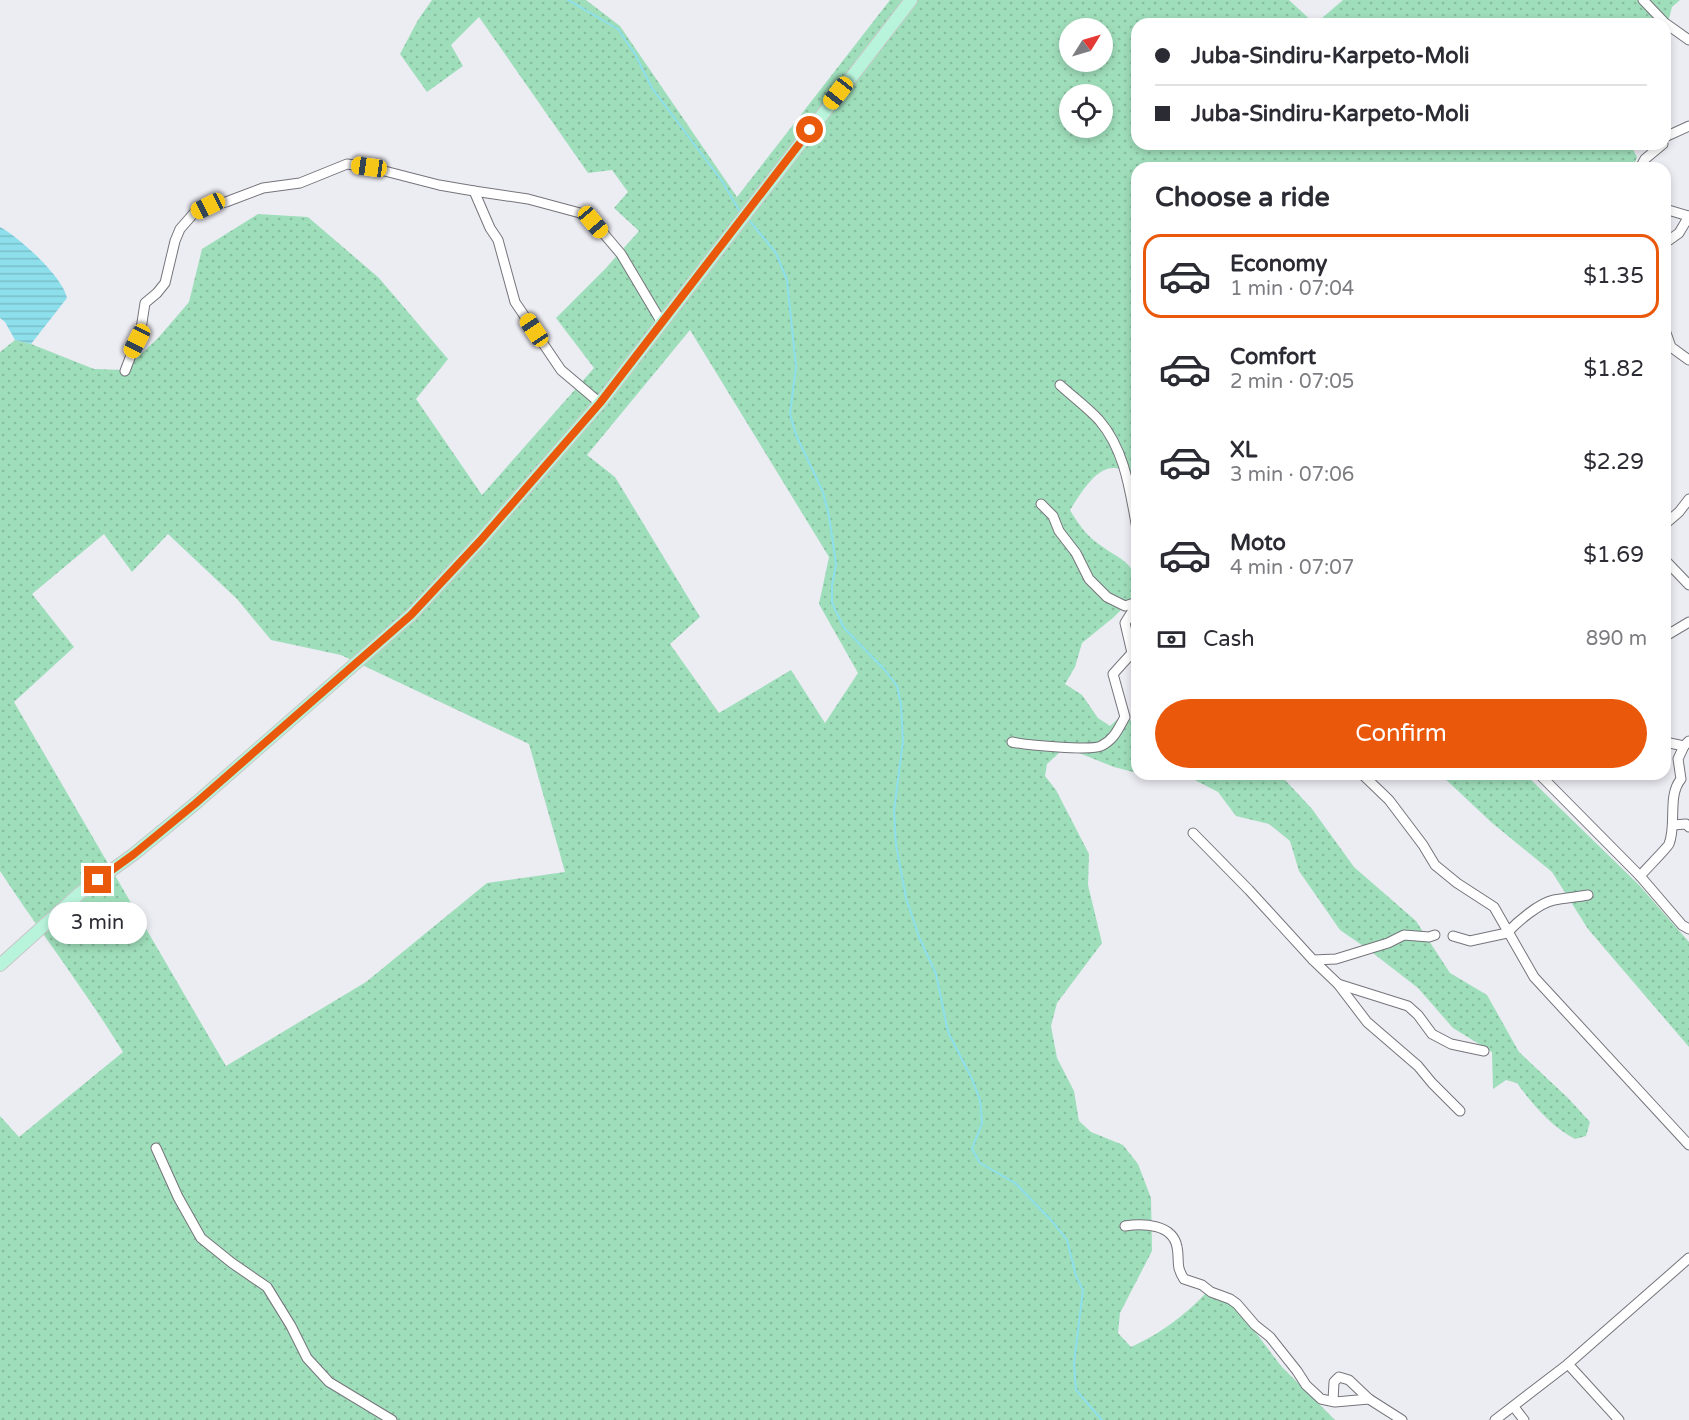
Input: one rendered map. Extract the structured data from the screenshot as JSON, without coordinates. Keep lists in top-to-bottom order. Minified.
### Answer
{"north":"top right","page":{"banner":["Juba-Sindiru-Karpeto-Moli","Juba-Sindiru-Karpeto-Moli"],"heading":"Choose a ride","list":[{"name":"Economy","note":"1 min · 07:04","value":"$1.35"},{"name":"Comfort","note":"2 min · 07:05","value":"$1.82"},{"name":"XL","note":"3 min · 07:06","value":"$2.29"},{"name":"Moto","note":"4 min · 07:07","value":"$1.69"}],"pay":["Cash","890 m"],"buttons":"Confirm","bubble":"3 min"}}
